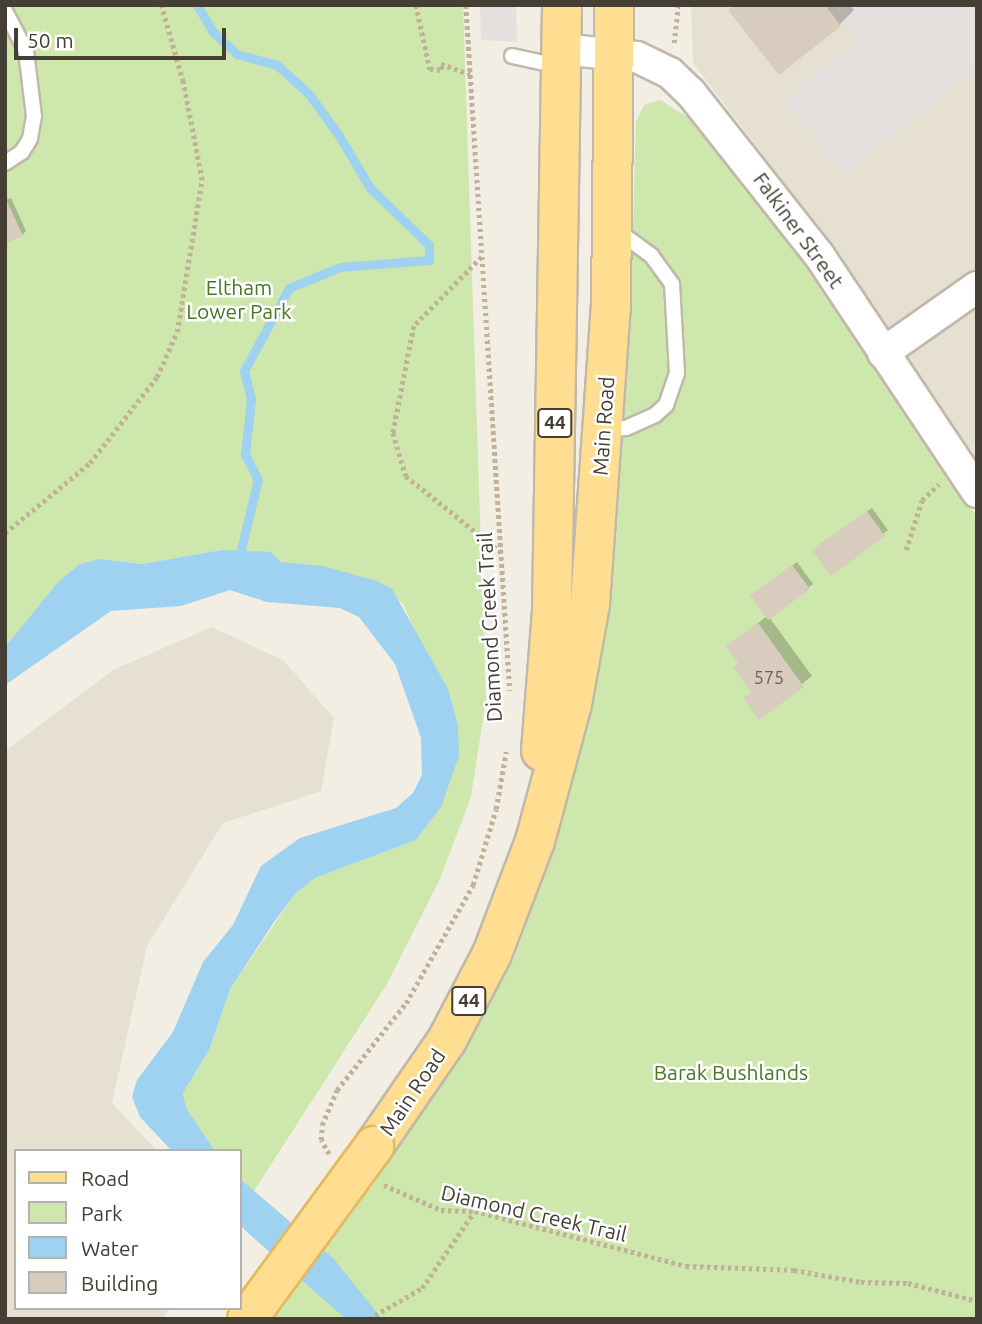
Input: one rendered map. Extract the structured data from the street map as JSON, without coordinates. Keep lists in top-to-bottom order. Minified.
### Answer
{"streets":{"main road":["44","Main Road"],"street":["Falkiner Street"],"path":["Diamond Creek Trail"]},"crossings":[["Falkiner Street","Main Road"],["Main Road","Diamond Creek Trail"]],"parks":["Eltham Lower Park","Barak Bushlands"],"house_numbers":["575"],"legend":["Road","Park","Water","Building"],"scale_bar":"50 m"}
